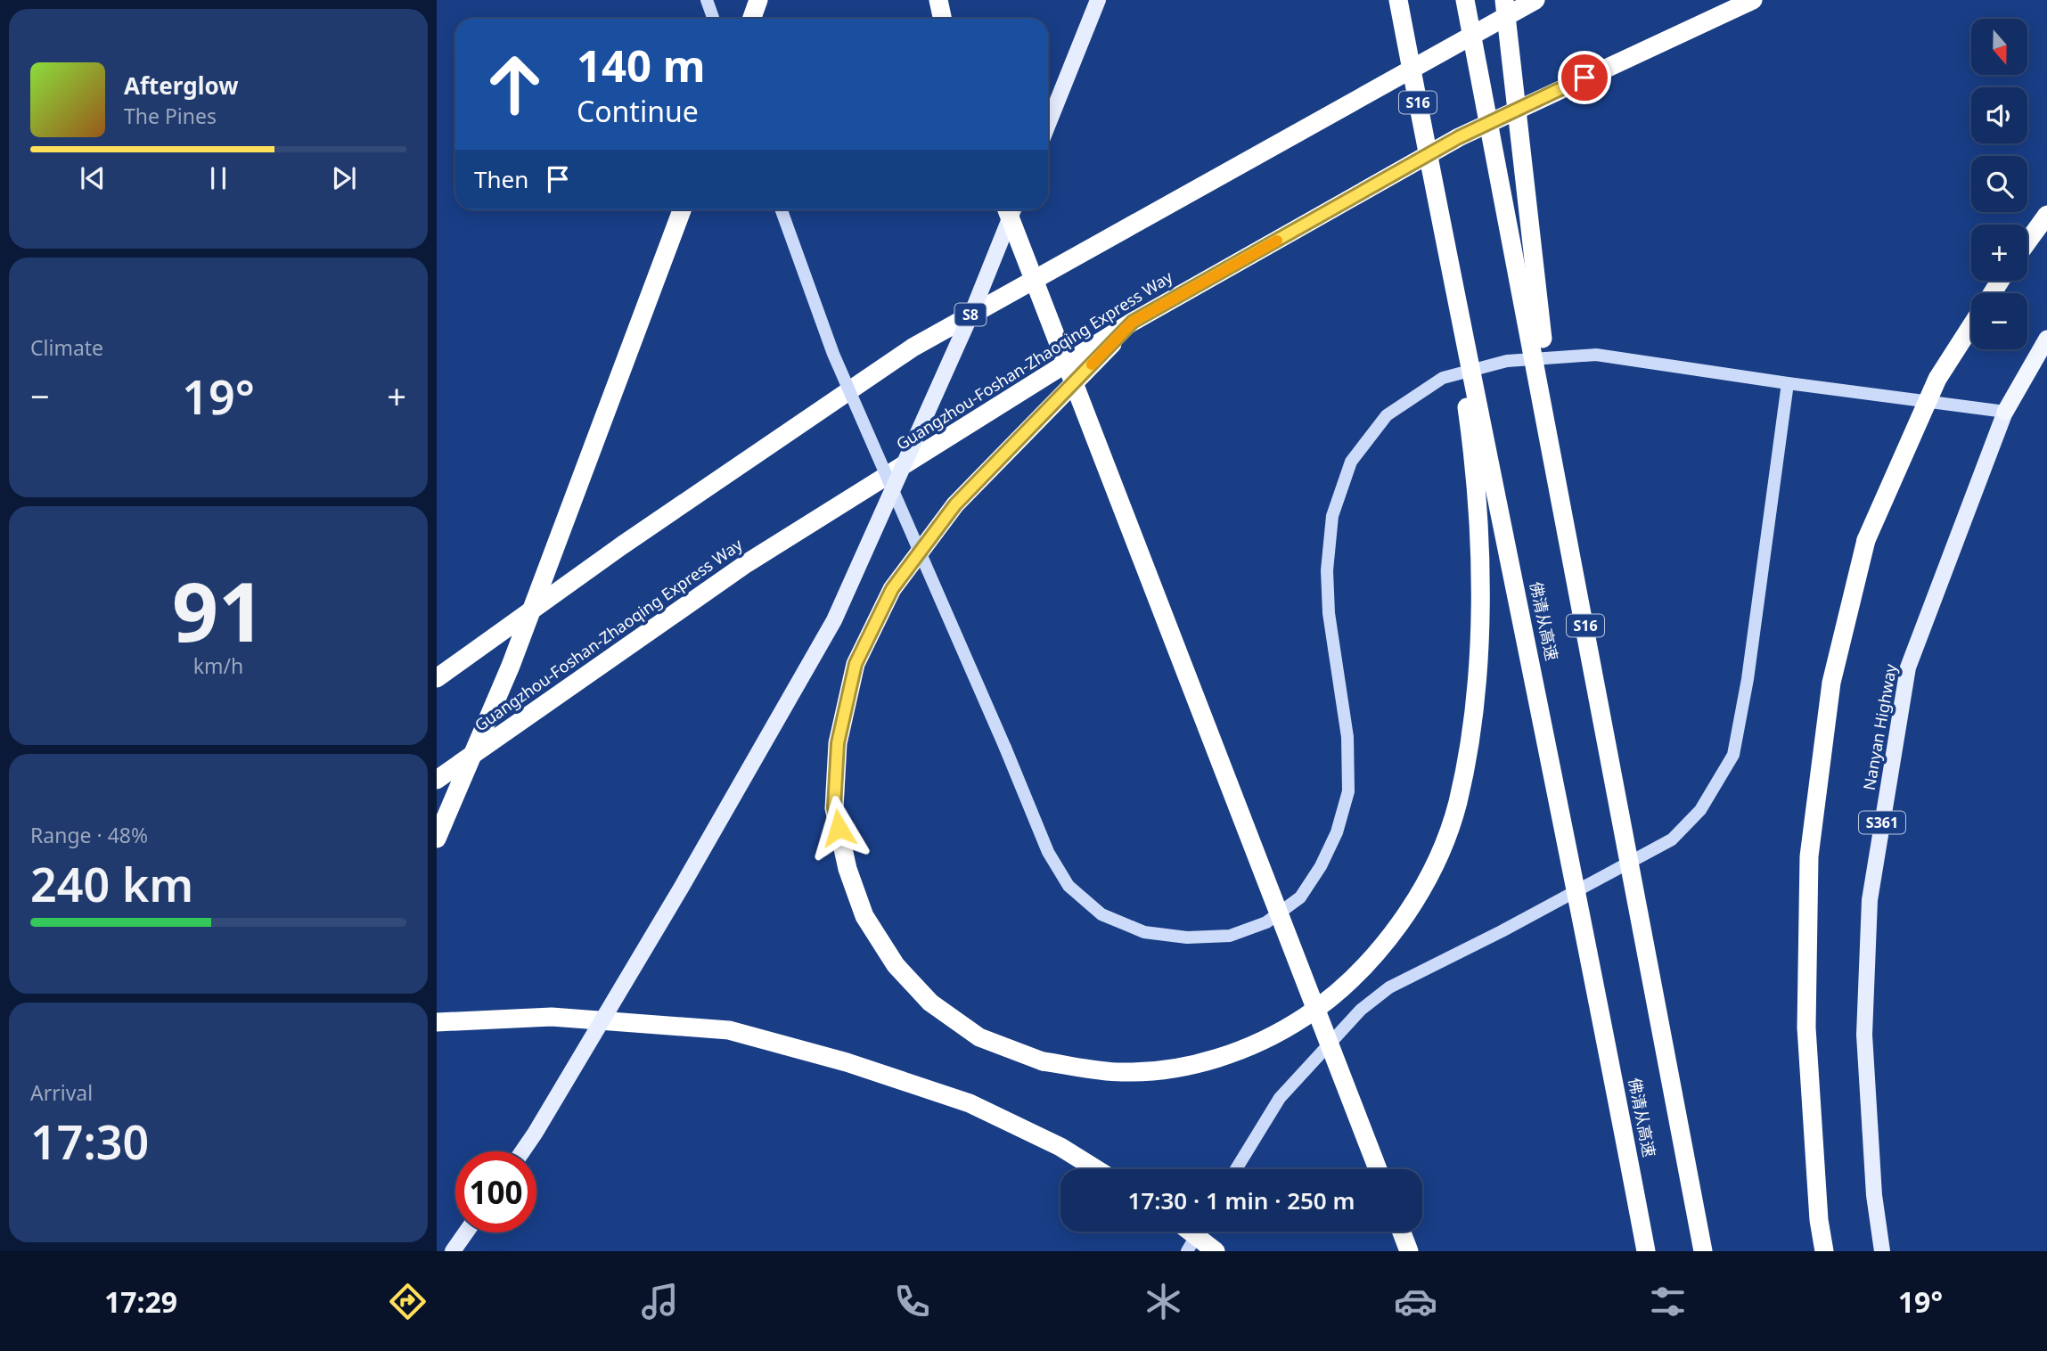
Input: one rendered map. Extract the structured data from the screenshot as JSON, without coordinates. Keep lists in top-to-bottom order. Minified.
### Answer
{"streets":{"highway":["S16","S8","Guangzhou-Foshan-Zhaoqing Express Way","佛清从高速"],"main road":["Nanyan Highway","S361"]},"north":"bottom","page":{"map_buttons":["+","−"],"turn":["140 m","Continue"],"song":["Afterglow","The Pines"],"then":"Then","tile":["Climate",["91","km/h"],["Range · 48%","240 km"],["Arrival","17:30"]],"heat":["−","19°","+"],"limit":"100","trip":"17:30 · 1 min · 250 m","tabs":["17:29","19°"]}}
